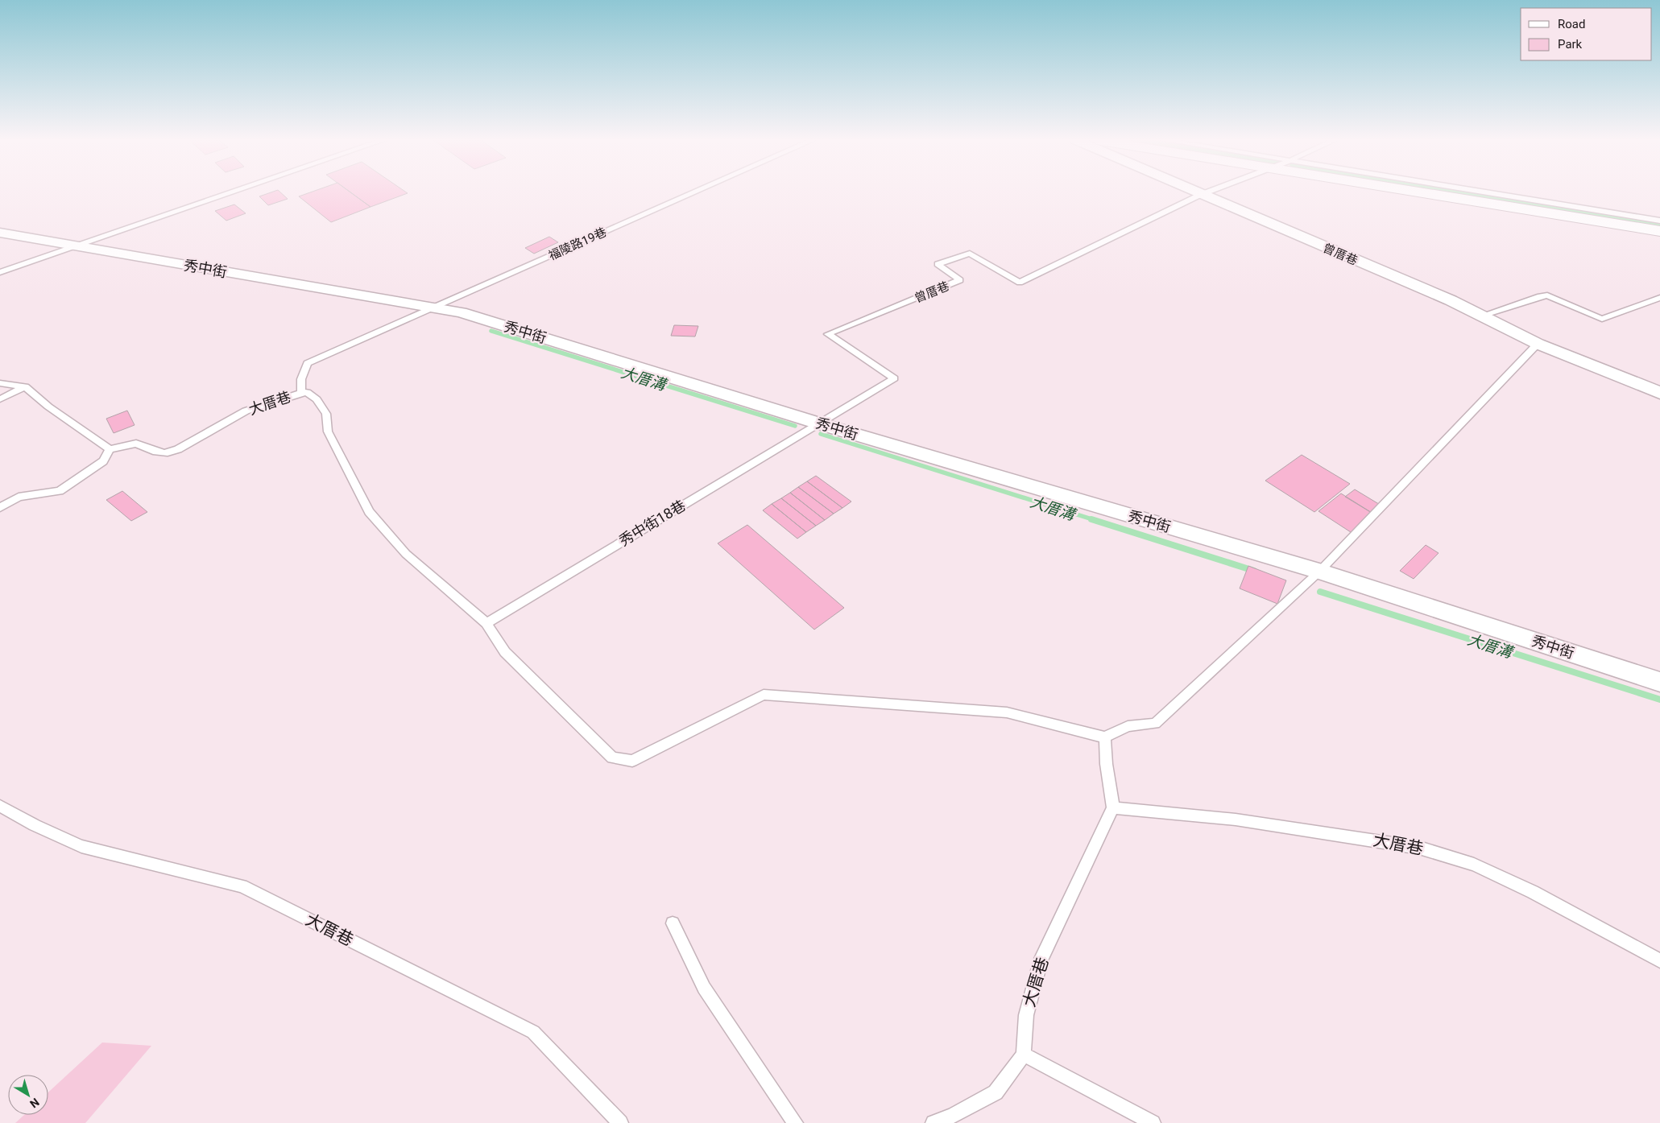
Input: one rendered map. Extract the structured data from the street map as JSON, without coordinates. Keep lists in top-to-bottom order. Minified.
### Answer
{"streets":{"street":["曾厝巷","秀中街"],"lane":["福陵路19巷","大厝巷","秀中街18巷"]},"crossings":[["福陵路19巷","秀中街"],["福陵路19巷","大厝巷"],["曾厝巷","秀中街"],["曾厝巷","秀中街18巷"],["秀中街","大厝巷"],["秀中街","秀中街18巷"]],"water":["大厝溝"],"legend":["Road","Park"],"north":"bottom right"}
